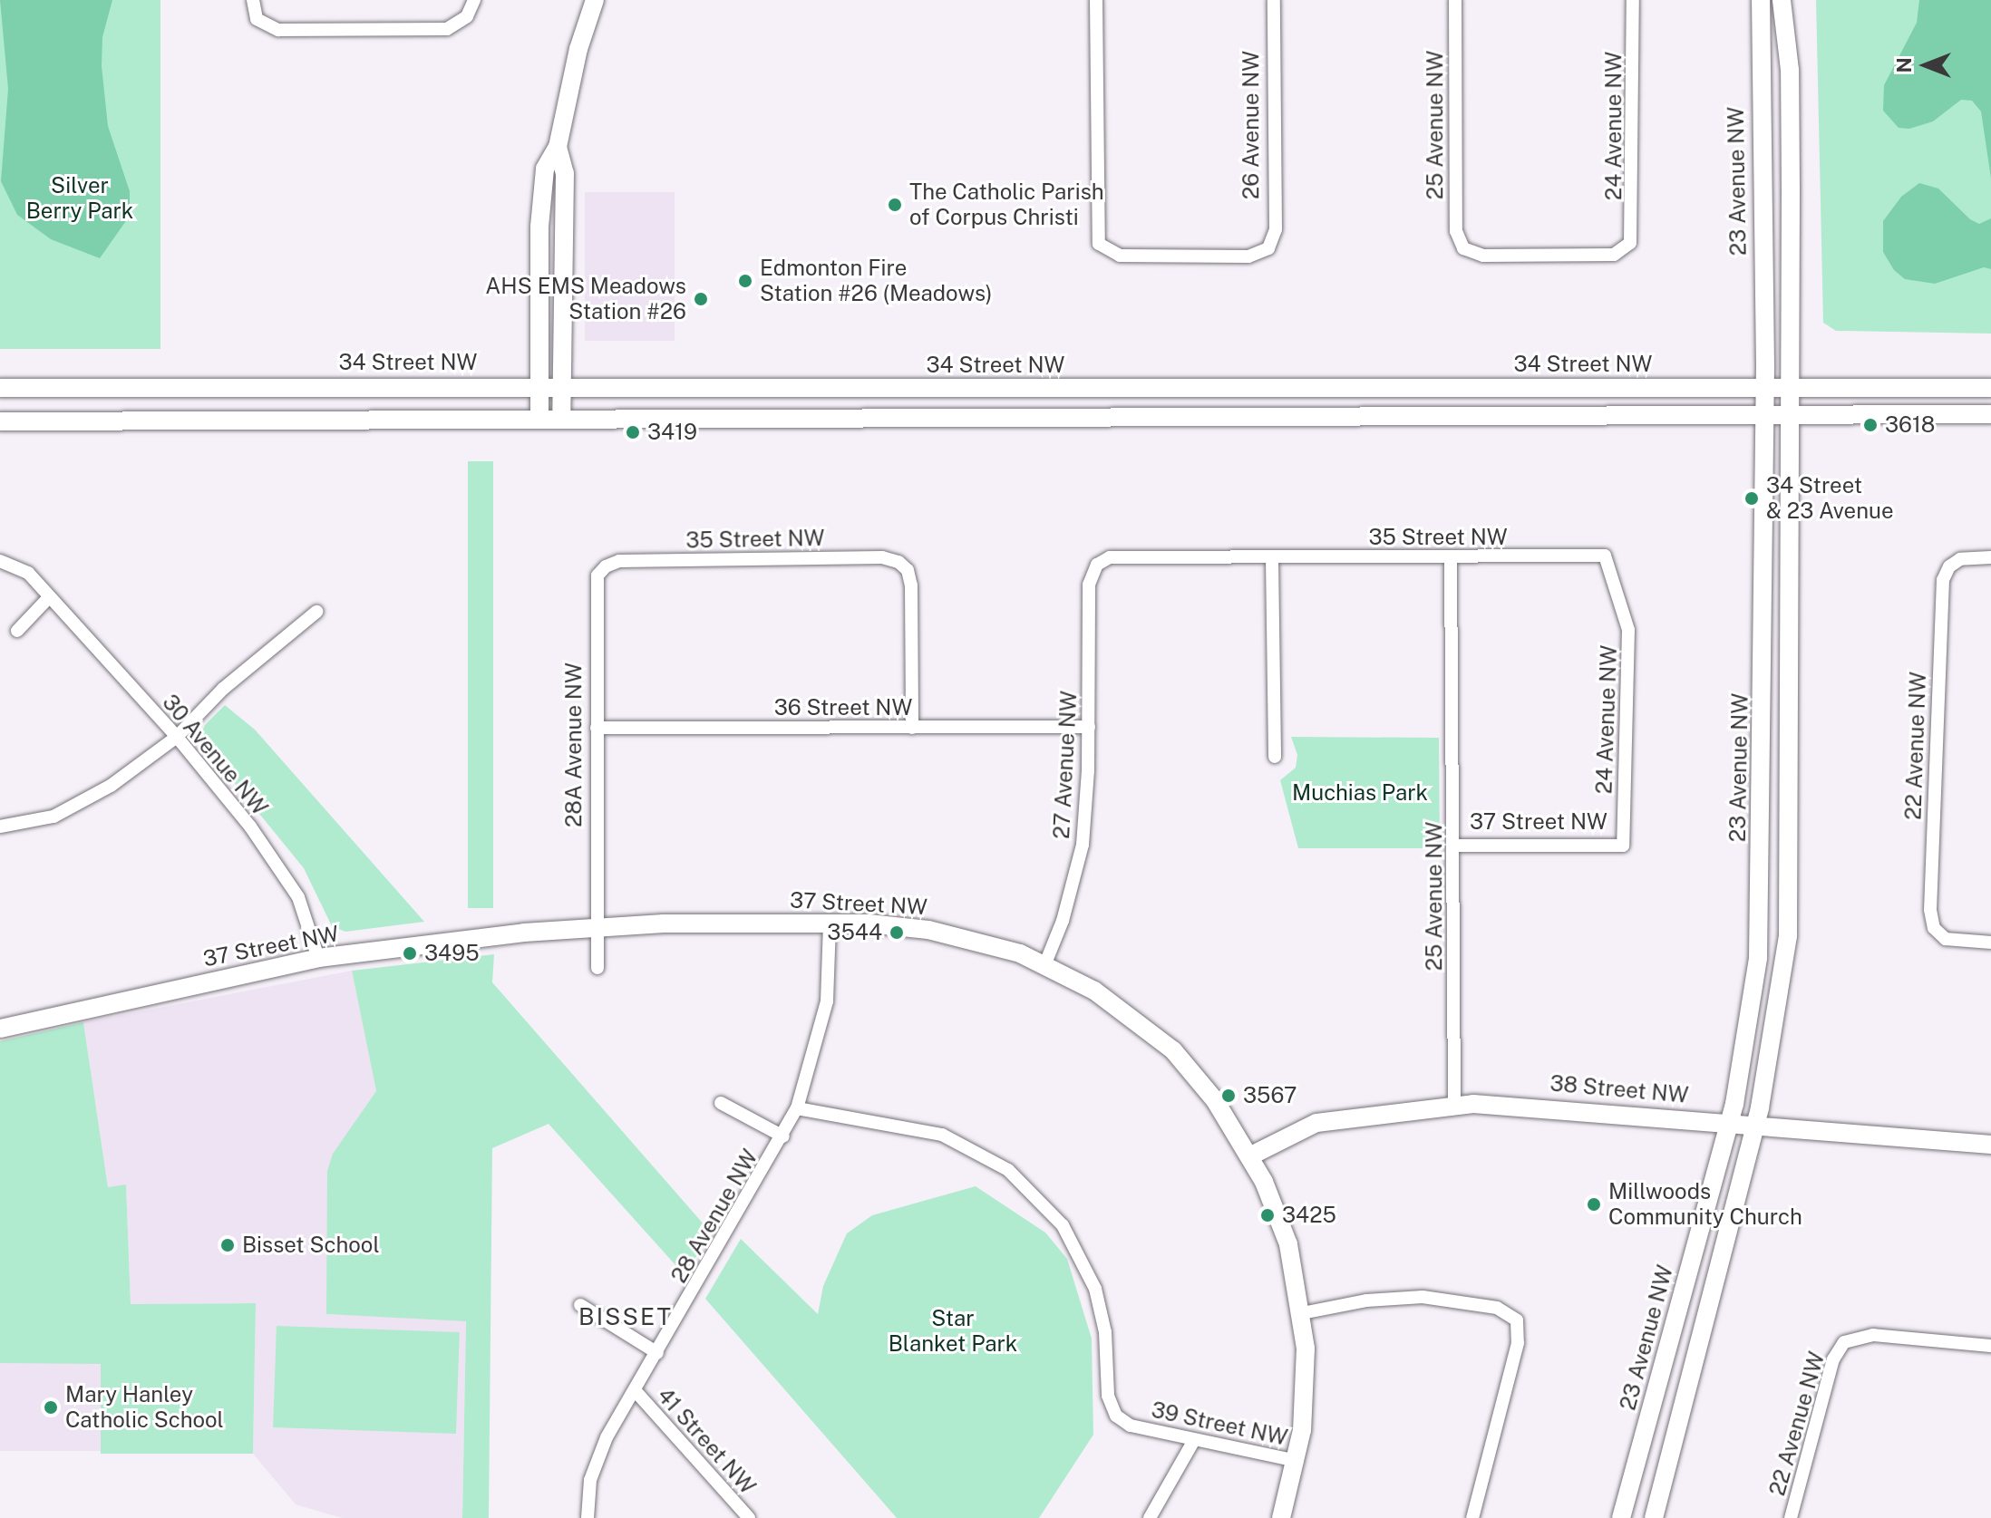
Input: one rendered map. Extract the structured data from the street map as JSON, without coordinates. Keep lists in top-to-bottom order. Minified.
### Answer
{"streets":{"main road":["23 Avenue NW","34 Street NW","37 Street NW","38 Street NW"],"street":["26 Avenue NW","25 Avenue NW","24 Avenue NW","35 Street NW","36 Street NW","28A Avenue NW","22 Avenue NW","30 Avenue NW","27 Avenue NW","28 Avenue NW","39 Street NW","41 Street NW"]},"crossings":[["25 Avenue NW","24 Avenue NW"],["25 Avenue NW","35 Street NW"],["25 Avenue NW","37 Street NW"],["25 Avenue NW","38 Street NW"],["24 Avenue NW","35 Street NW"],["24 Avenue NW","37 Street NW"],["23 Avenue NW","34 Street NW"],["23 Avenue NW","38 Street NW"],["35 Street NW","36 Street NW"],["35 Street NW","28A Avenue NW"],["35 Street NW","27 Avenue NW"],["36 Street NW","28A Avenue NW"],["36 Street NW","27 Avenue NW"],["28A Avenue NW","37 Street NW"],["30 Avenue NW","37 Street NW"],["27 Avenue NW","37 Street NW"],["37 Street NW","38 Street NW"],["37 Street NW","28 Avenue NW"],["28 Avenue NW","39 Street NW"],["28 Avenue NW","41 Street NW"]],"districts":["BISSET"],"parks":["Silver Berry Park","Muchias Park","Star Blanket Park"],"places":["The Catholic Parish of Corpus Christi","Edmonton Fire Station #26 (Meadows)","AHS EMS Meadows Station #26","3618","3419","34 Street & 23 Avenue","3544","3495","3567","Millwoods Community Church","3425","Bisset School","Mary Hanley Catholic School"],"north":"left"}
